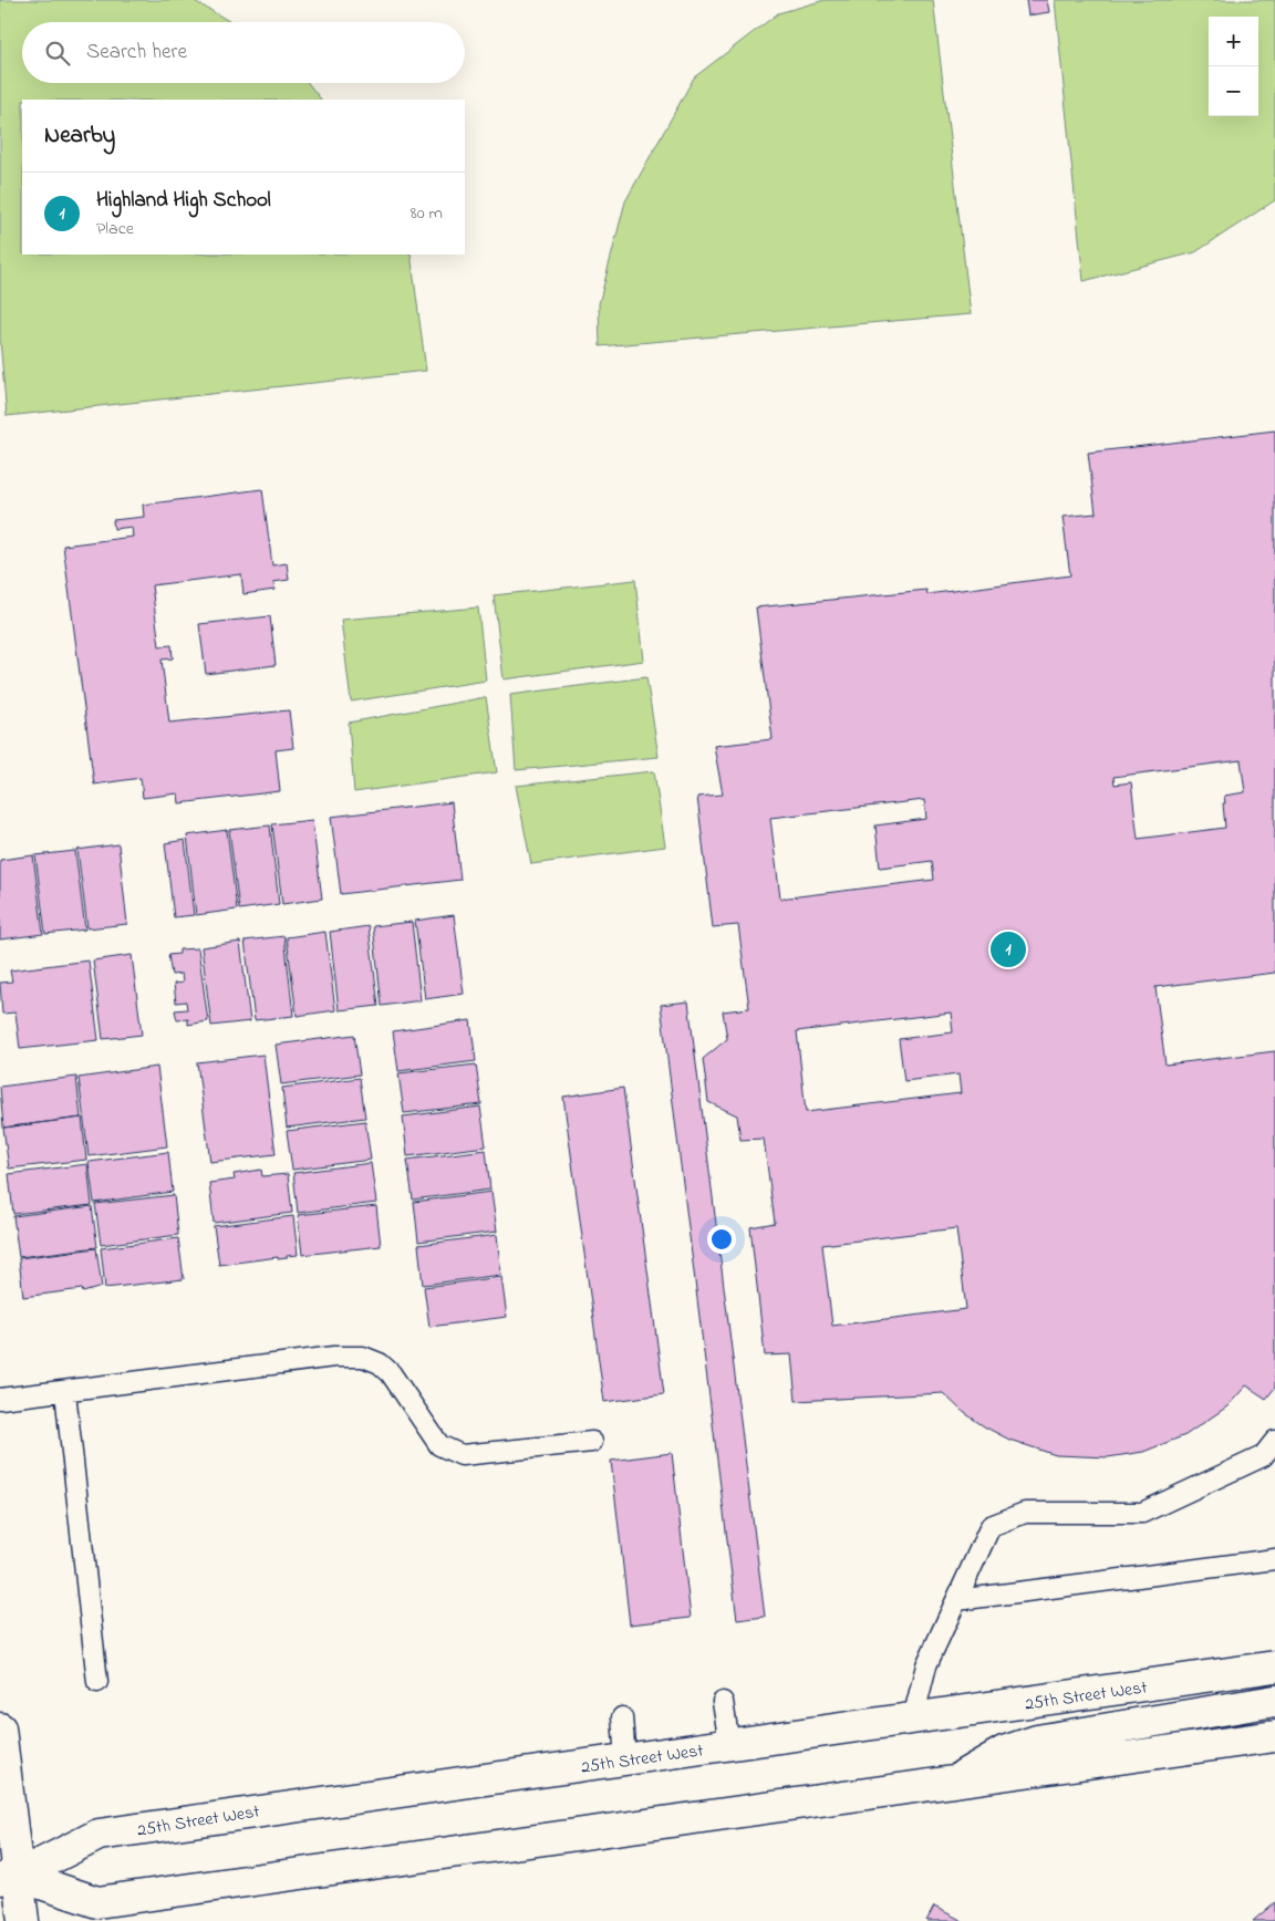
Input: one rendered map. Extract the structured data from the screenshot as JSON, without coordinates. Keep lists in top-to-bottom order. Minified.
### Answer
{"streets":{"main road":["25th Street West"]},"page":{"map_buttons":["+","−"],"search":"Search here","heading":"Nearby","list":[{"mark":"1","name":"Highland High School","note":"Place","value":"80 m"}],"pins":"1"}}
